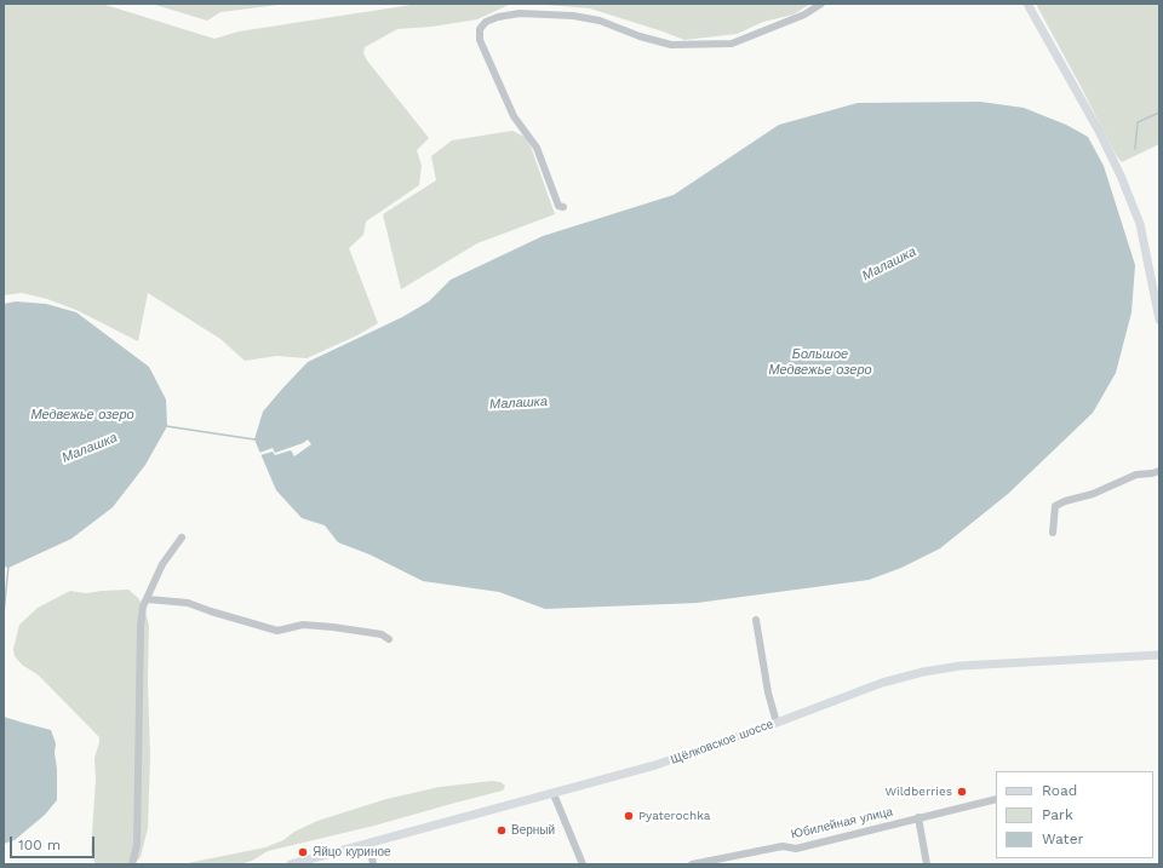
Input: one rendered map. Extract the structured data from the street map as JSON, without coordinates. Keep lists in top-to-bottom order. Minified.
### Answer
{"streets":{"main road":["Щёлковское шоссе"],"street":["Юбилейная улица"]},"water":["Малашка","Большое Медвежье озеро","Медвежье озеро"],"places":["Wildberries","Pyaterochka","Верный","Яйцо куриное"],"legend":["Road","Park","Water"],"scale_bar":"100 m"}
